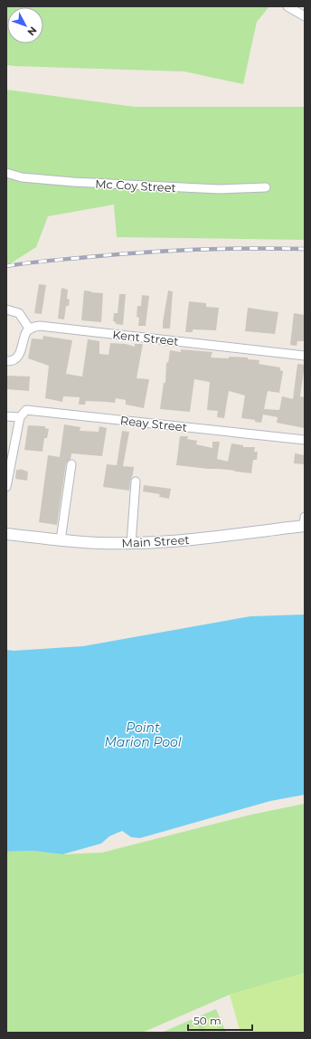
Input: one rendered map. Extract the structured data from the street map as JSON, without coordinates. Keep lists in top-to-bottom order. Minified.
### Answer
{"streets":{"main road":["Main Street"],"street":["Mc Coy Street","Kent Street","Reay Street"]},"water":["Point Marion Pool"],"scale_bar":"50 m","north":"bottom right"}
